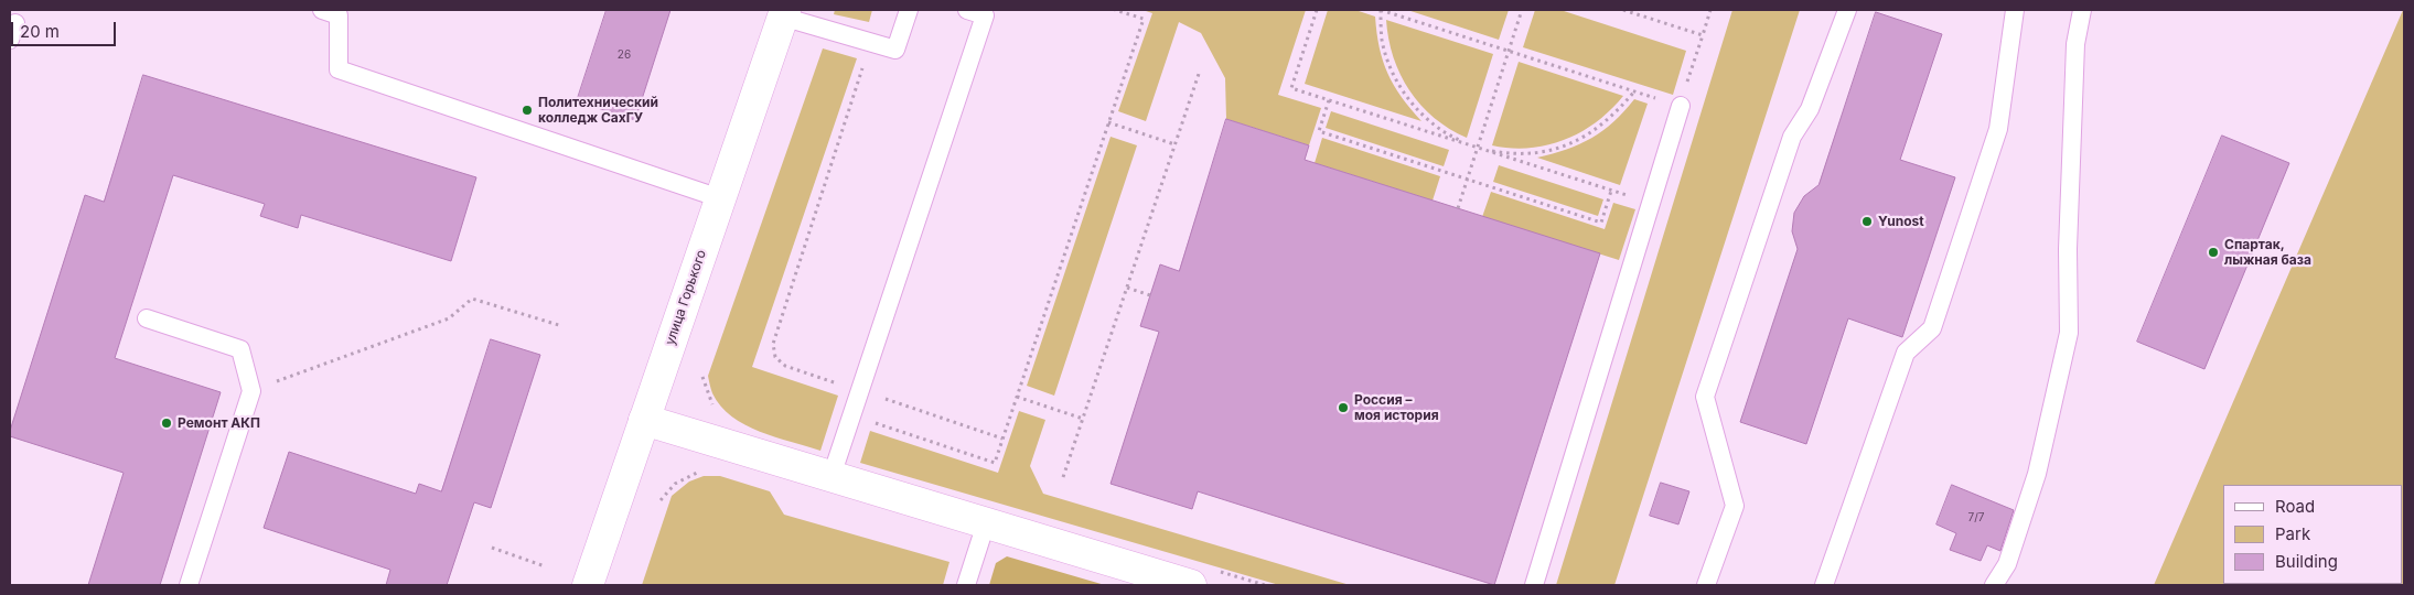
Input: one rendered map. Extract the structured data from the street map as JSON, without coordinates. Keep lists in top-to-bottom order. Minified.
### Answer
{"streets":{"main road":["улица Горького"]},"places":["Политехнический колледж СахГУ","Yunost","Спартак, лыжная база","Россия – моя история","Ремонт АКП"],"house_numbers":["26","7/7"],"legend":["Road","Park","Building"],"scale_bar":"20 m"}
